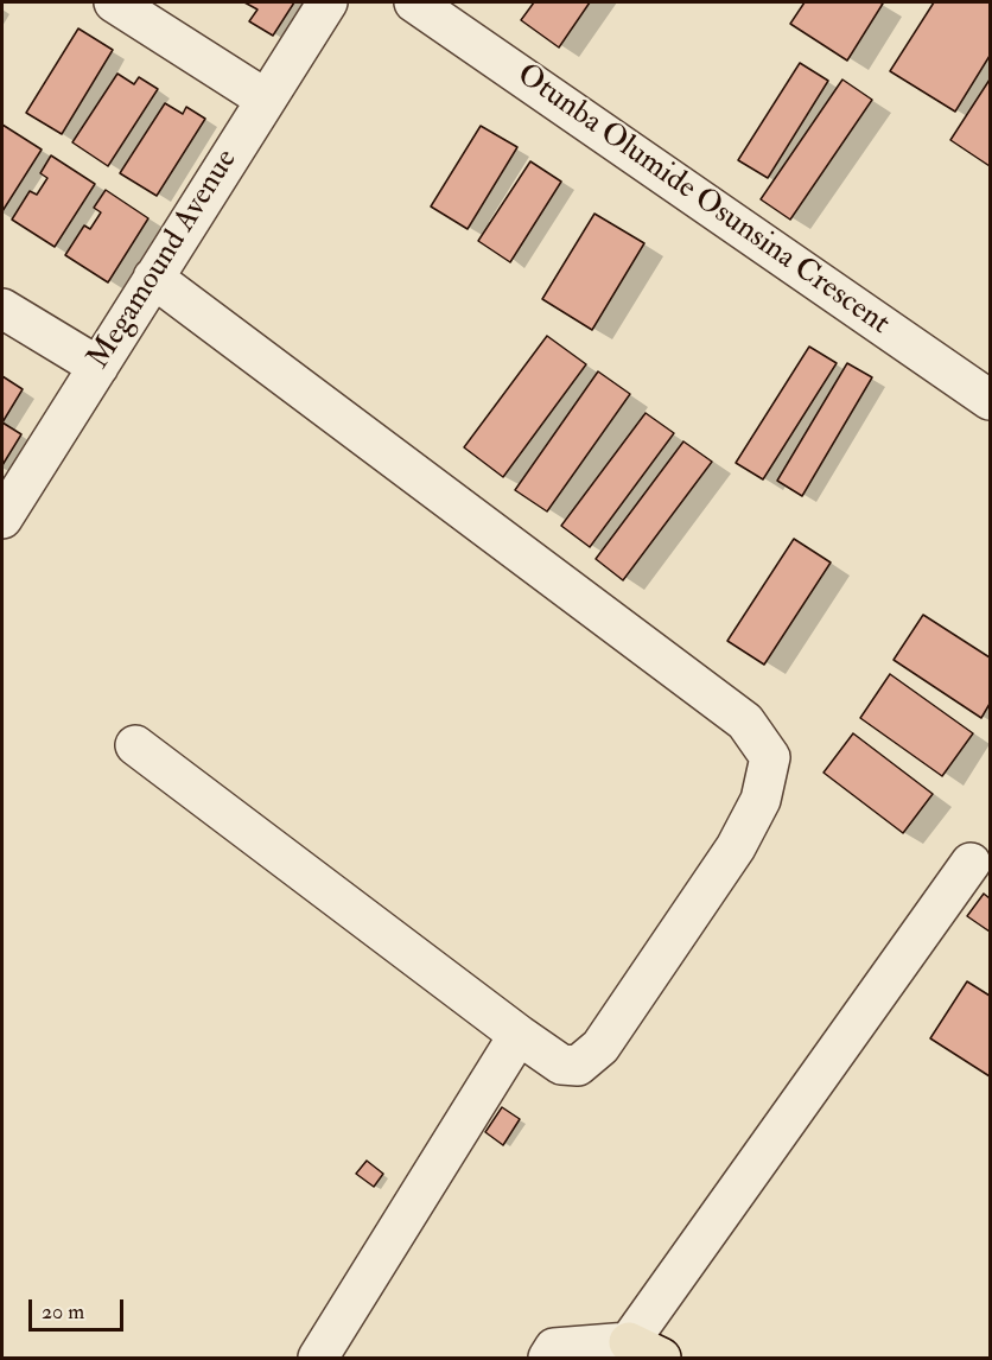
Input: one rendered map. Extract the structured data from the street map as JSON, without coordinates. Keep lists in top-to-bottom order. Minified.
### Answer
{"streets":{"street":["Otunba Olumide Osunsina Crescent","Megamound Avenue"]},"scale_bar":"20 m"}
